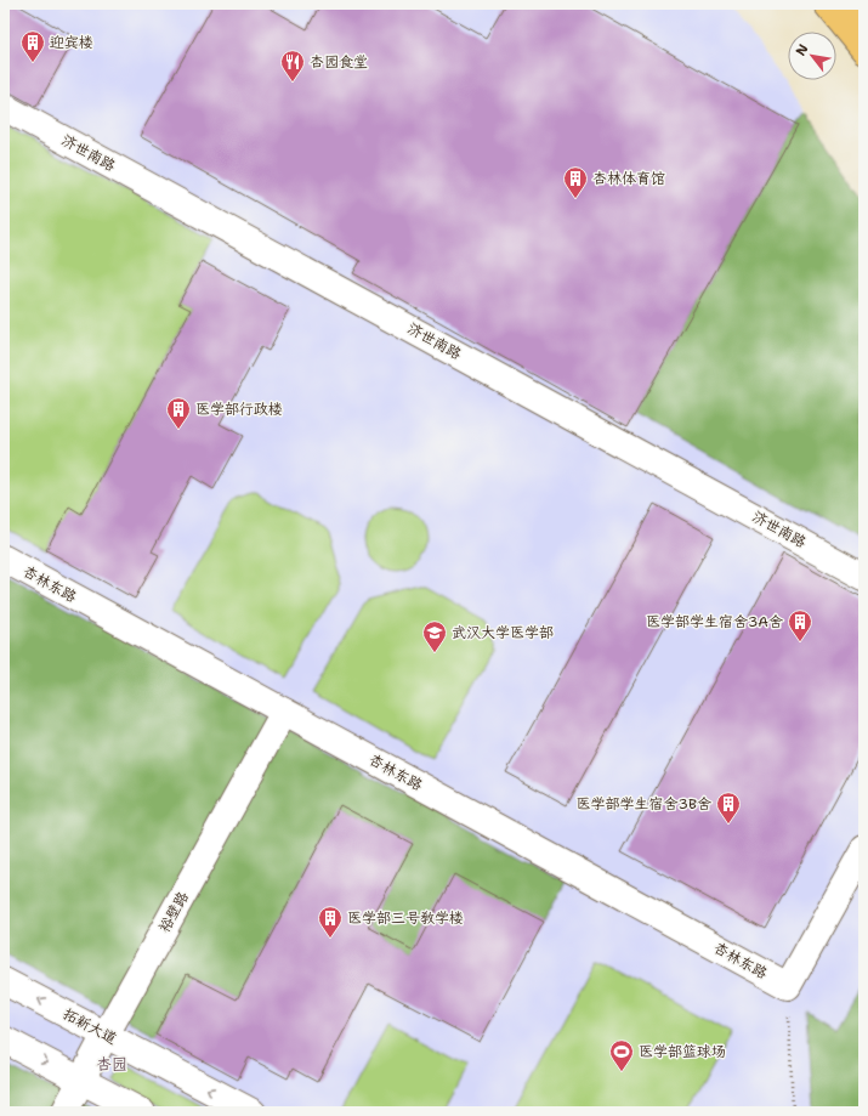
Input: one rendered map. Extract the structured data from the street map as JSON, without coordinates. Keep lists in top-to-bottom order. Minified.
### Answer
{"streets":{"street":["济世南路","杏林东路","裕壁路","拓新大道"]},"crossings":[["杏林东路","裕壁路"],["裕壁路","拓新大道"]],"districts":["杏园"],"places":{"building":["迎宾楼","杏林体育馆","医学部行政楼","医学部学生宿舍3A舍","医学部学生宿舍3B舍","医学部三号教学楼"],"restaurant":["杏园食堂"],"school or university":["武汉大学医学部"],"sports":["医学部篮球场"]},"north":"top left"}
